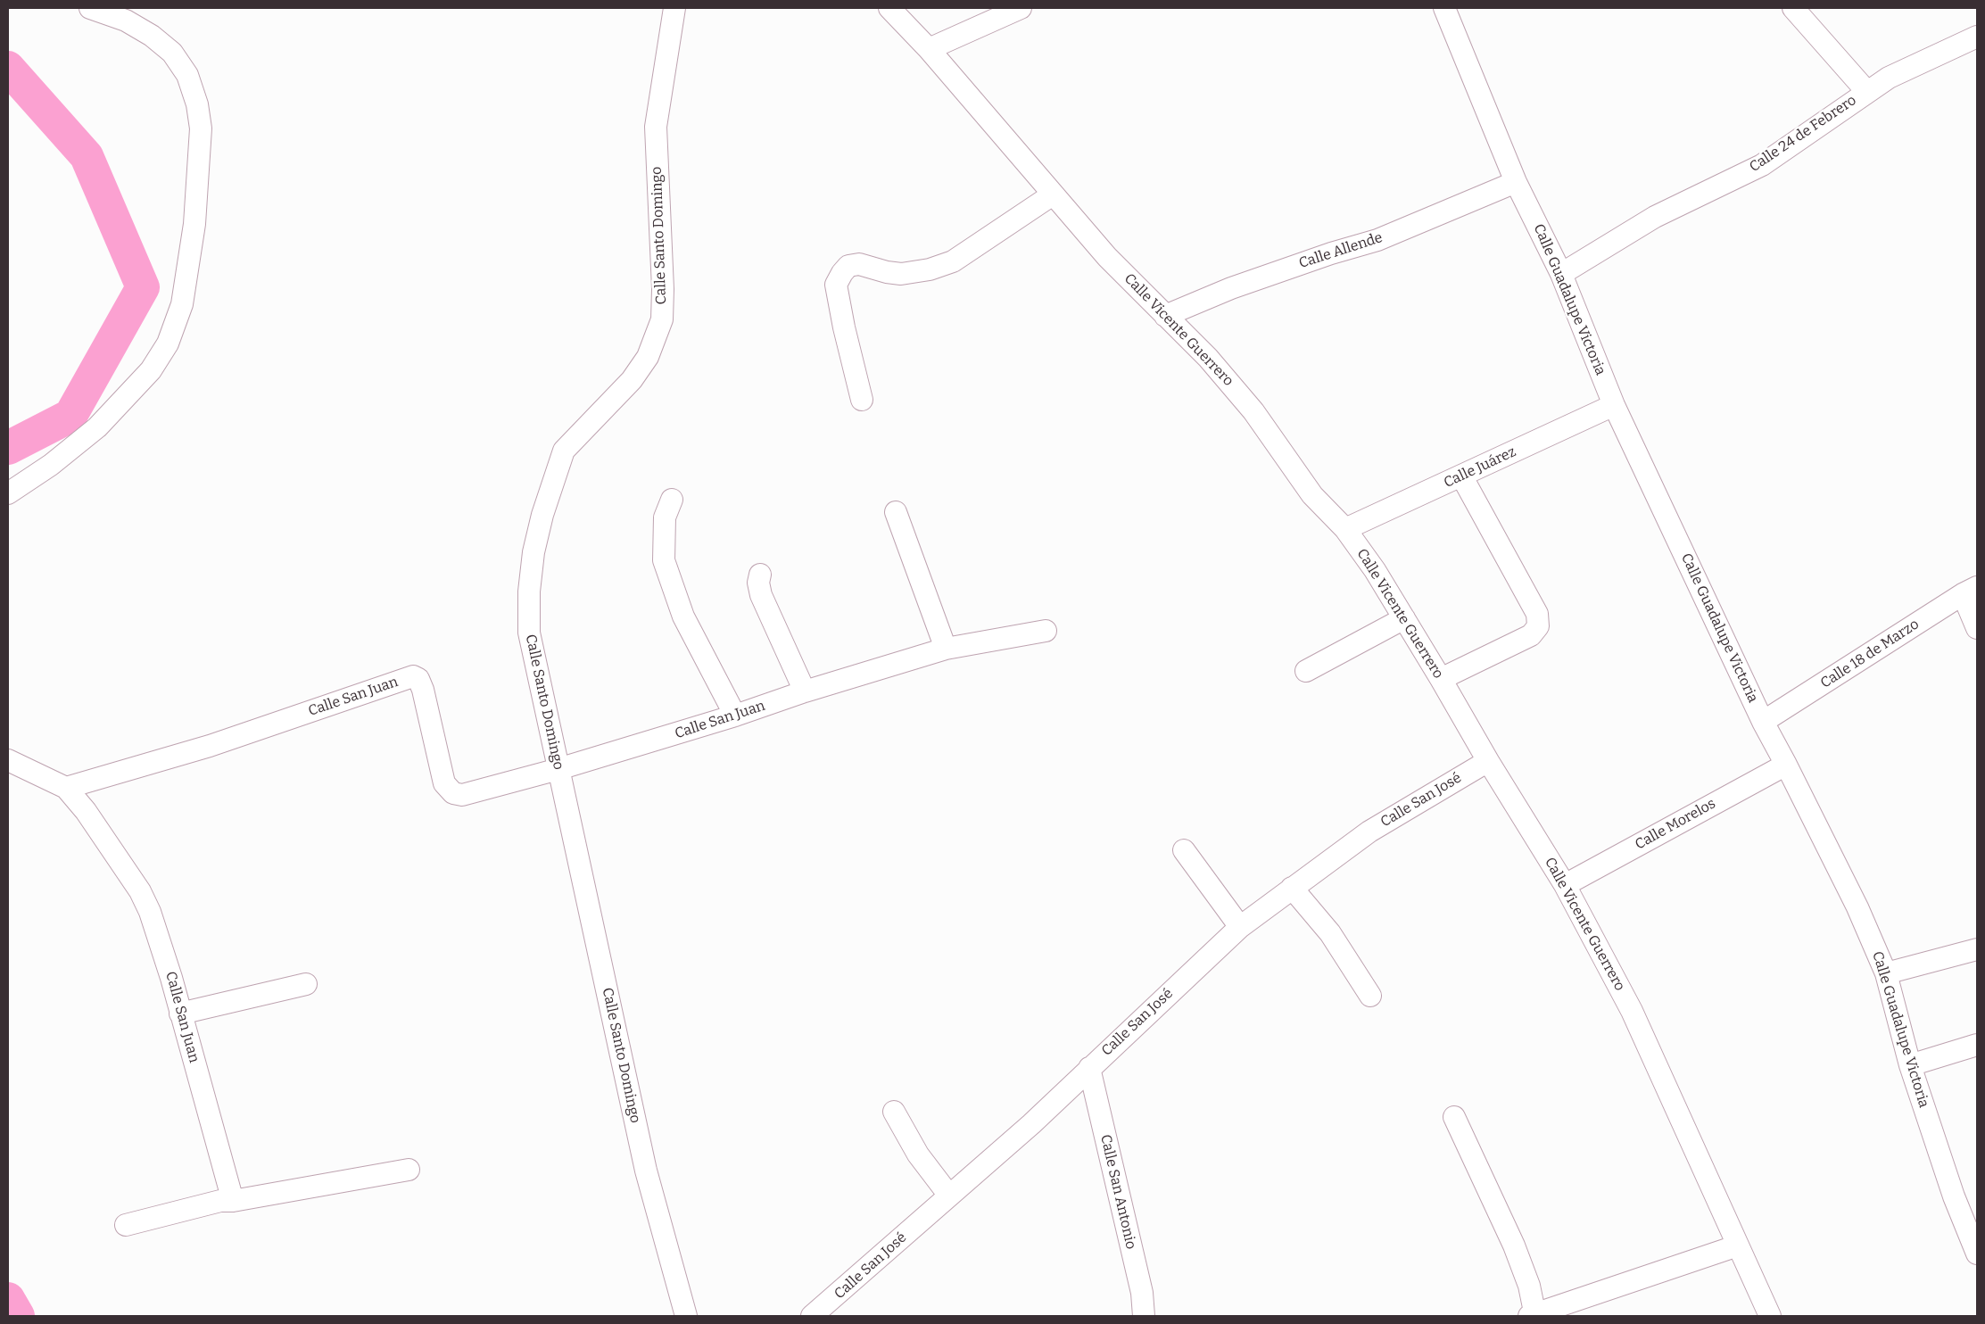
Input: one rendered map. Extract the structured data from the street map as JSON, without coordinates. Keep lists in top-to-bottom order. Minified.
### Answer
{"streets":{"street":["Calle 24 de Febrero","Calle Santo Domingo","Calle Allende","Calle Guadalupe Victoria","Calle Vicente Guerrero","Calle Juárez","Calle 18 de Marzo","Calle San Juan","Calle San José","Calle Morelos","Calle San Antonio"]},"crossings":[["Calle 24 de Febrero","Calle Guadalupe Victoria"],["Calle Santo Domingo","Calle San Juan"],["Calle Allende","Calle Guadalupe Victoria"],["Calle Allende","Calle Vicente Guerrero"],["Calle Guadalupe Victoria","Calle Juárez"],["Calle Guadalupe Victoria","Calle 18 de Marzo"],["Calle Guadalupe Victoria","Calle Morelos"],["Calle Vicente Guerrero","Calle Juárez"],["Calle Vicente Guerrero","Calle San José"],["Calle Vicente Guerrero","Calle Morelos"],["Calle San José","Calle San Antonio"]]}
